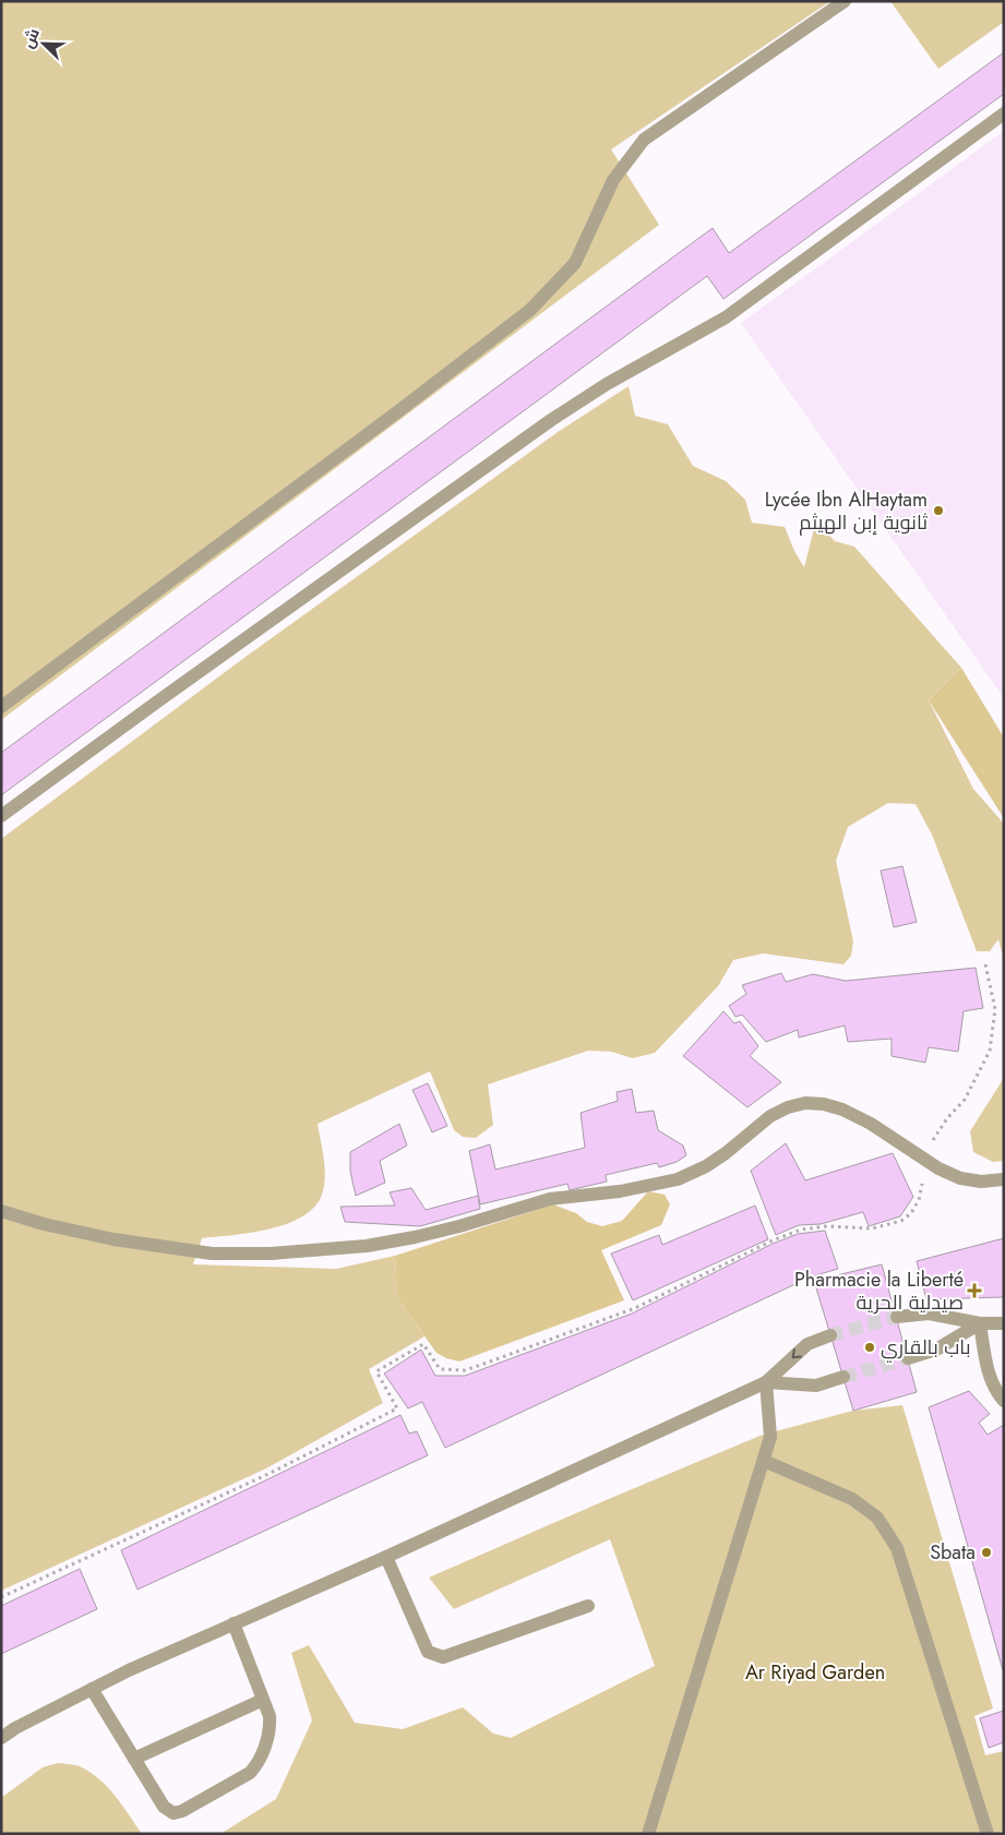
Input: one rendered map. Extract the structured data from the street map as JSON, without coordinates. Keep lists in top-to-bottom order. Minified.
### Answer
{"parks":["Ar Riyad Garden"],"places":{"other":["Lycée Ibn AlHaytam ثانوية إبن الهيثم","باب بالقاري","Sbata"],"health":["Pharmacie la Liberté صيدلية الحرية"]},"north":"top left"}
